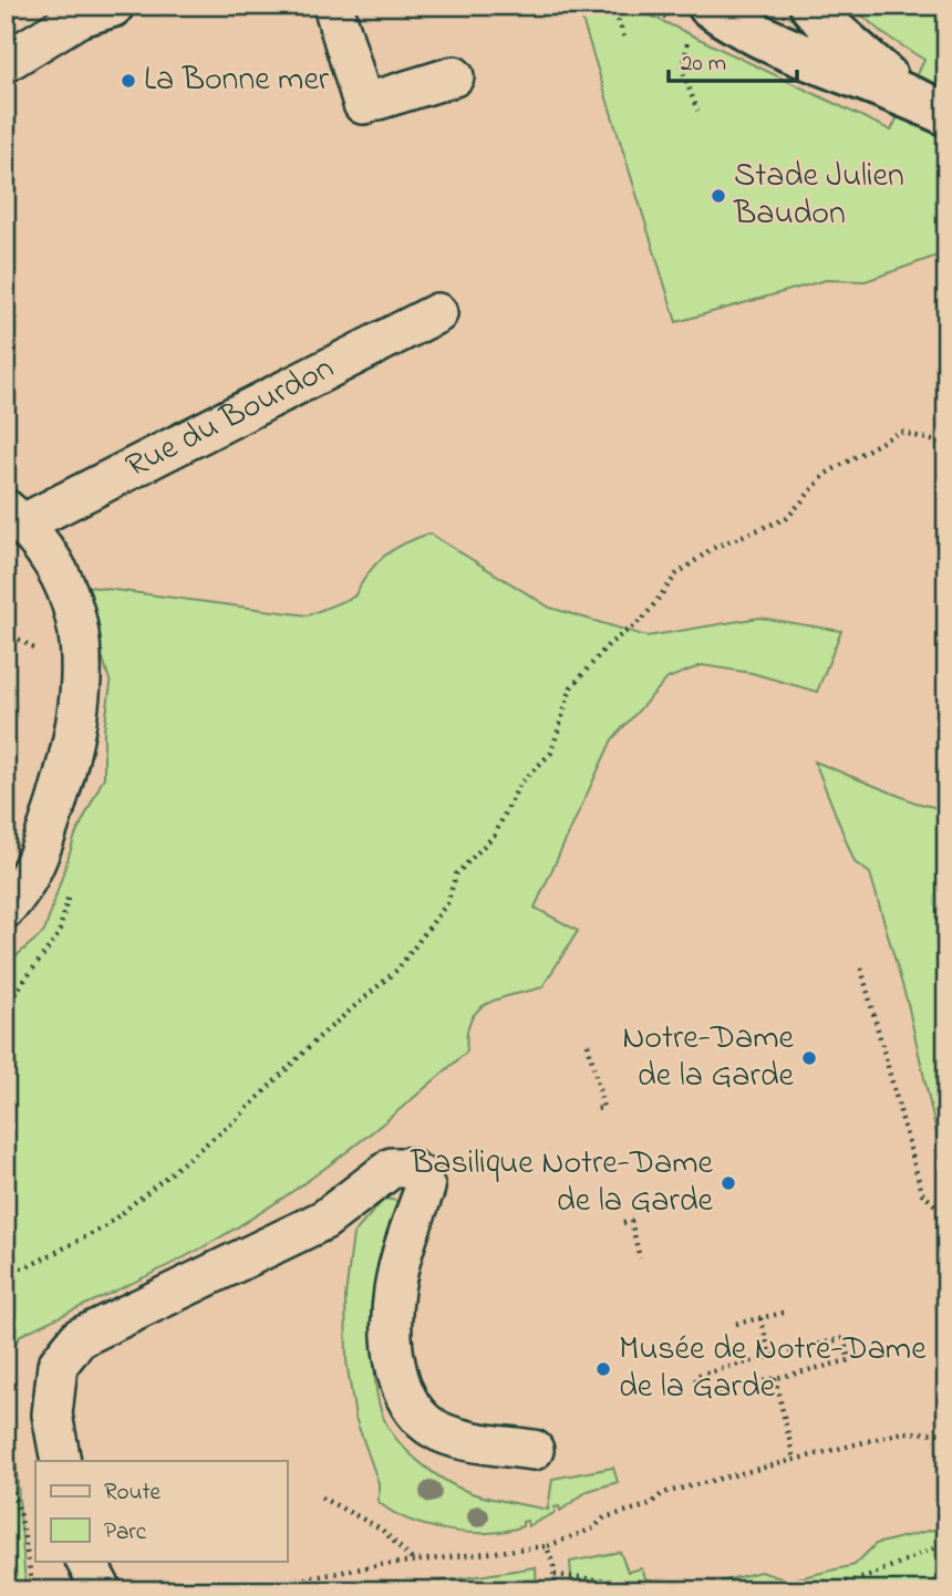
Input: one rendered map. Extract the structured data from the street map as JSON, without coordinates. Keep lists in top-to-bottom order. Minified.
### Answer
{"streets":{"street":["Rue du Bourdon"]},"places":["La Bonne mer","Stade Julien Baudon","Notre-Dame de la Garde","Basilique Notre-Dame de la Garde","Musée de Notre-Dame de la Garde"],"legend":["Route","Parc"],"scale_bar":"20 m"}
